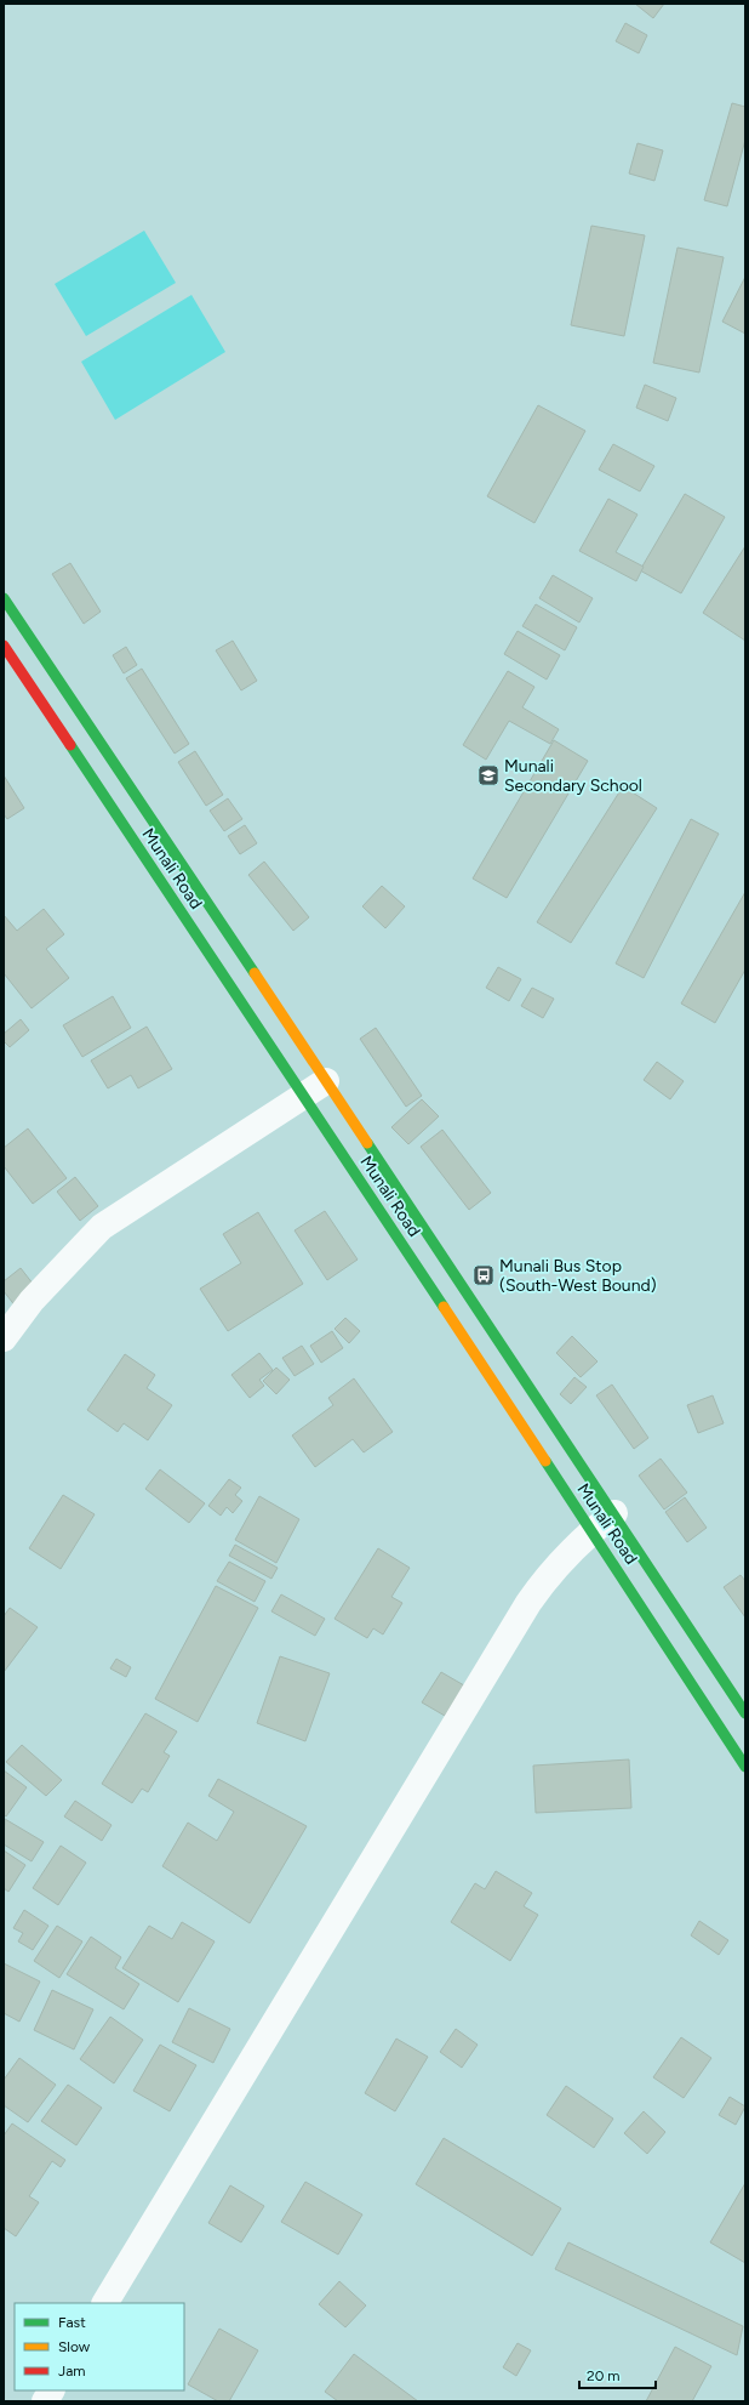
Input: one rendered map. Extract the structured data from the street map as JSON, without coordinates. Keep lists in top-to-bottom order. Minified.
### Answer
{"streets":{"main road":["Munali Road"]},"places":{"school or university":["Munali Secondary School"],"bus stop":["Munali Bus Stop (South-West Bound)"]},"legend":["Fast","Slow","Jam"],"scale_bar":"20 m"}
